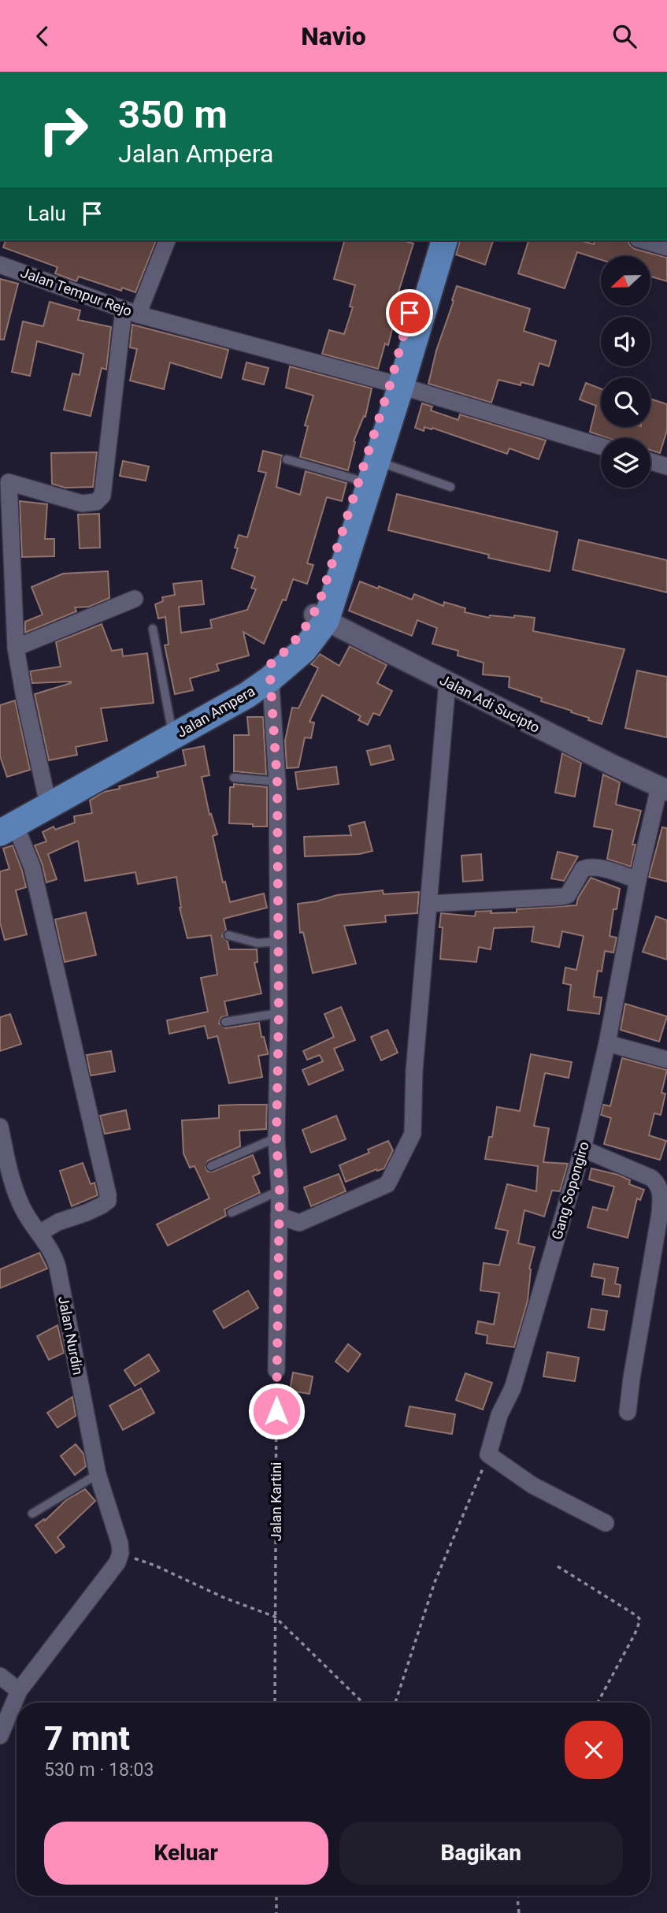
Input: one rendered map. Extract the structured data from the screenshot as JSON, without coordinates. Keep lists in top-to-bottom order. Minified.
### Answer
{"streets":{"main road":["Jalan Ampera"],"street":["Jalan Tempur Rejo","Jalan Adi Sucipto","Gang Sopongiro","Jalan Nurdin"],"path":["Jalan Kartini"]},"crossings":[["Jalan Adi Sucipto","Jalan Ampera"],["Jalan Adi Sucipto","Gang Sopongiro"]],"north":"left","page":{"header":"Navio","turn":["350 m","Jalan Ampera"],"then":"Lalu","heading":["7 mnt","530 m · 18:03"],"buttons":["Keluar","Bagikan"]}}
